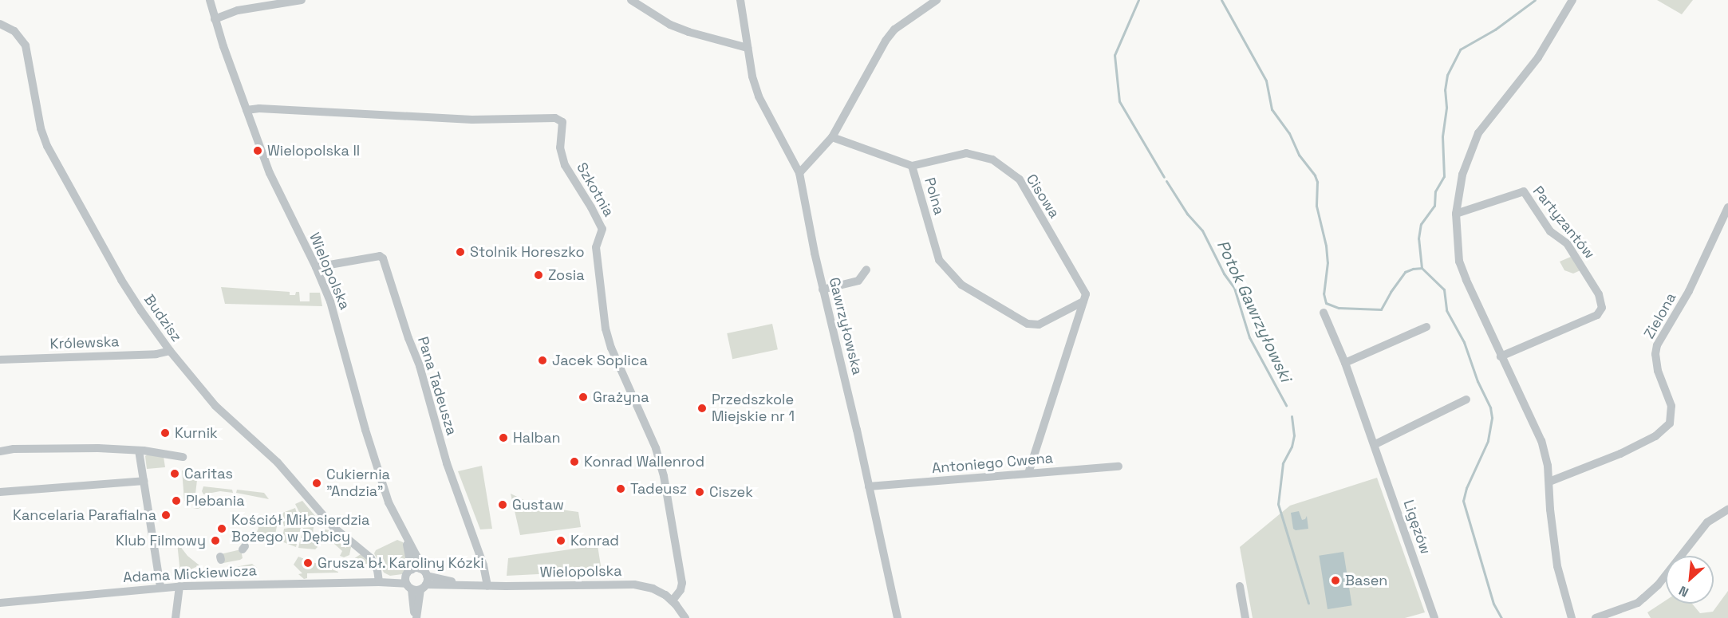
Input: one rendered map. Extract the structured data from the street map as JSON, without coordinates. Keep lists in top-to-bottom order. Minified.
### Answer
{"streets":{"street":["Szkotnia","Polna","Cisowa","Partyzantów","Wielopolska","Zielona","Budzisz","Gawrzyłowska","Królewska","Pana Tadeusza","Antoniego Cwena","Ligęzów","Adama Mickiewicza"]},"crossings":[["Szkotnia","Wielopolska"],["Polna","Cisowa"],["Wielopolska","Pana Tadeusza"],["Wielopolska","Adama Mickiewicza"],["Budzisz","Królewska"],["Budzisz","Adama Mickiewicza"],["Gawrzyłowska","Antoniego Cwena"]],"water":["Potok Gawrzyłowski"],"places":["Wielopolska II","Stolnik Horeszko","Zosia","Jacek Soplica","Grażyna","Przedszkole Miejskie nr 1","Kurnik","Halban","Konrad Wallenrod","Caritas","Cukiernia \"Andzia\"","Tadeusz","Ciszek","Plebania","Gustaw","Kancelaria Parafialna","Kościół Miłosierdzia Bożego w Dębicy","Klub Filmowy","Konrad","Grusza bł. Karoliny Kózki","Basen"],"north":"bottom left"}
